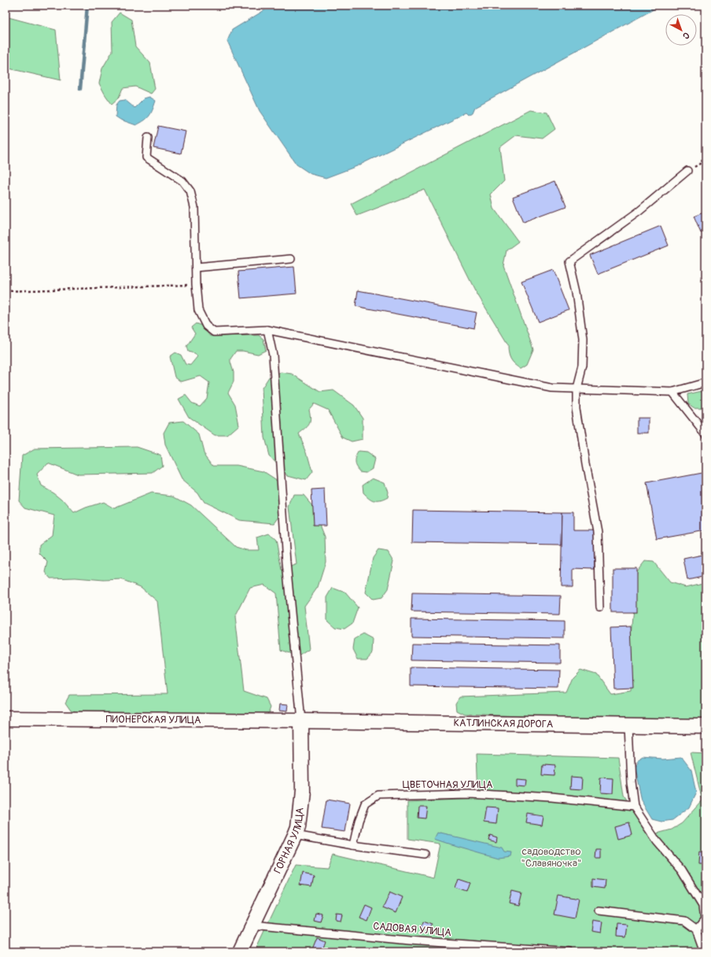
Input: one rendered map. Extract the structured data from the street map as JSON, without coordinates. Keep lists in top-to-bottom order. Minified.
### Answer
{"streets":{"street":["ПИОНЕРСКАЯ УЛИЦА","КАТЛИНСКАЯ ДОРОГА","ГОРНАЯ УЛИЦА"],"lane":["ЦВЕТОЧНАЯ УЛИЦА","САДОВАЯ УЛИЦА"]},"crossings":[["ПИОНЕРСКАЯ УЛИЦА","КАТЛИНСКАЯ ДОРОГА"],["ПИОНЕРСКАЯ УЛИЦА","ГОРНАЯ УЛИЦА"],["КАТЛИНСКАЯ ДОРОГА","ГОРНАЯ УЛИЦА"],["ГОРНАЯ УЛИЦА","САДОВАЯ УЛИЦА"]],"parks":["садоводство \"Славяночка\""],"north":"bottom right"}
